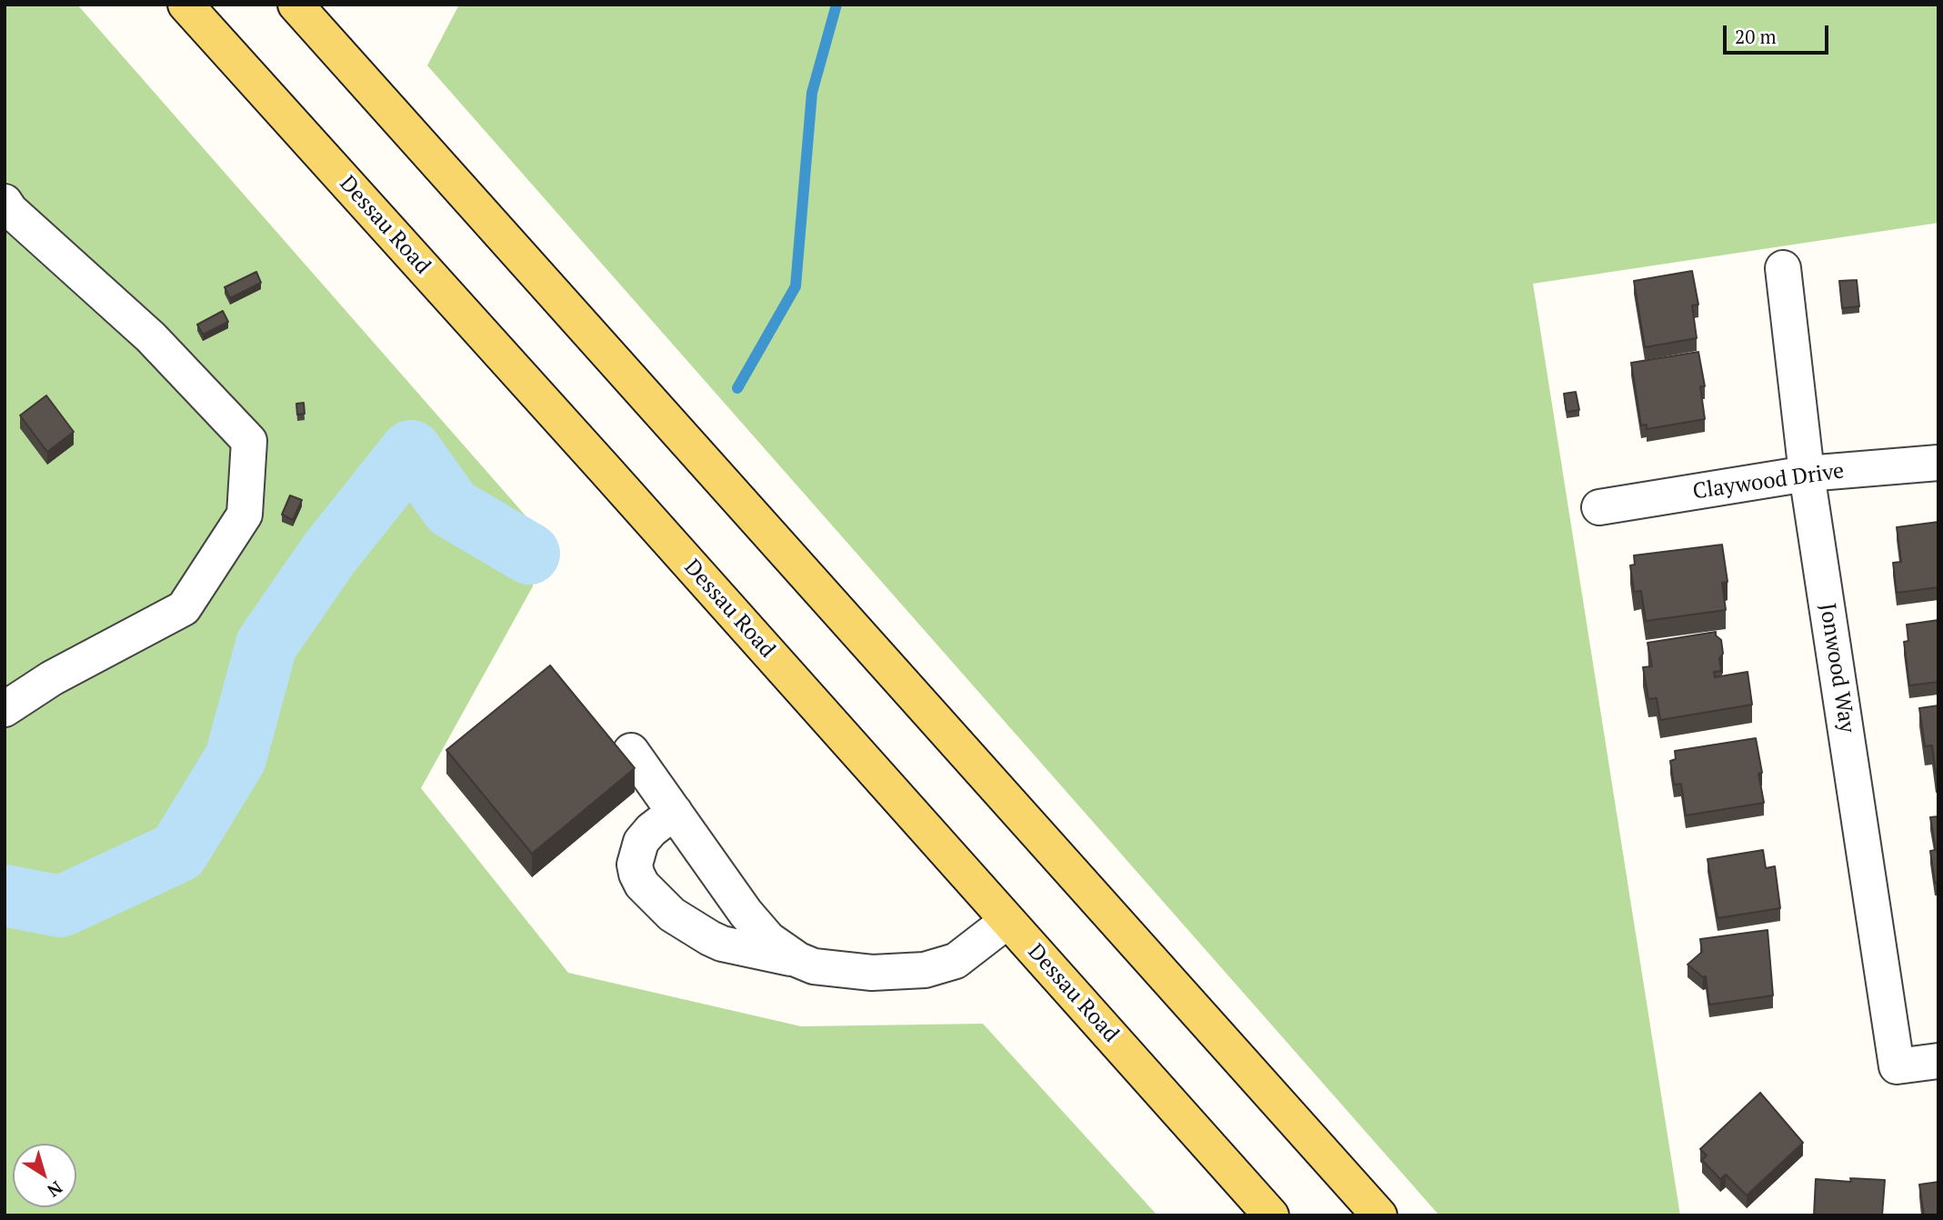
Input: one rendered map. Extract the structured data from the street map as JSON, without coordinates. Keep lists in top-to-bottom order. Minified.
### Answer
{"streets":{"main road":["Dessau Road"],"street":["Claywood Drive","Jonwood Way"]},"crossings":[["Claywood Drive","Jonwood Way"]],"scale_bar":"20 m","north":"bottom right"}
